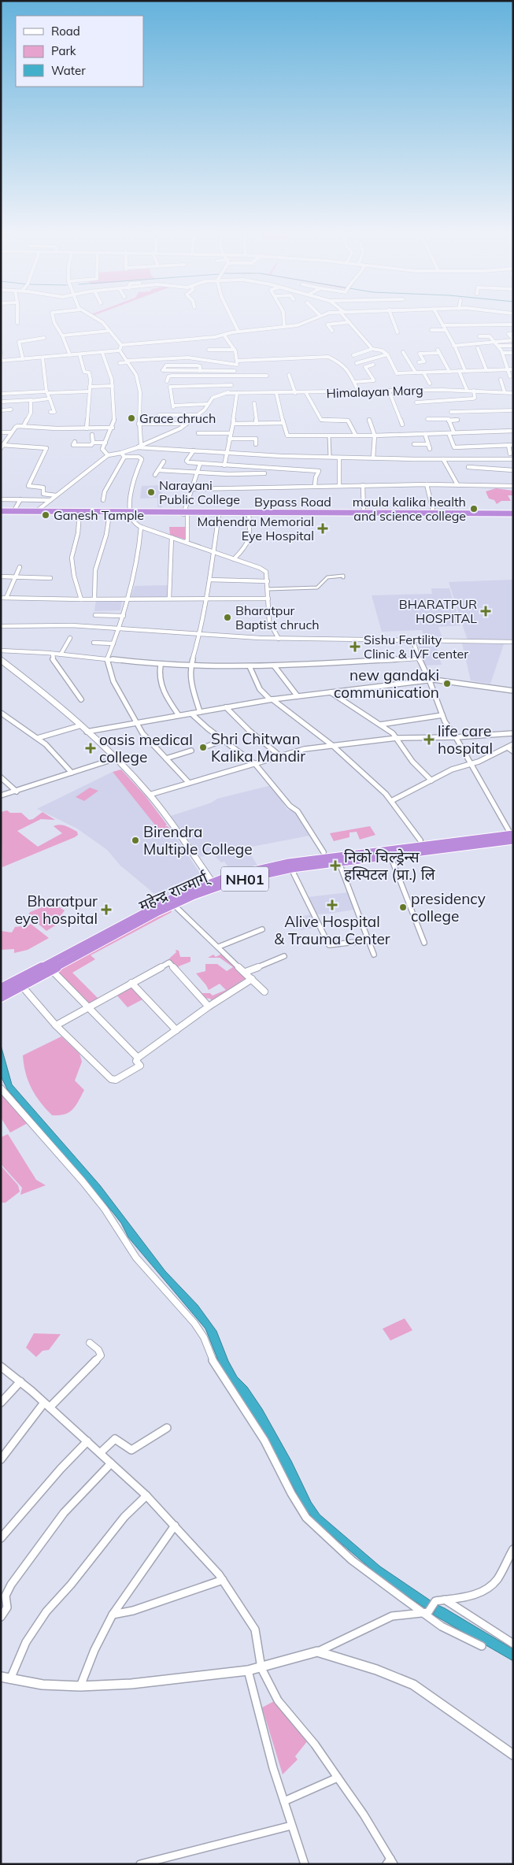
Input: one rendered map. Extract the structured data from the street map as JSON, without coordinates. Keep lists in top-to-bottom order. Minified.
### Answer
{"streets":{"highway":["Bypass Road","NH01","महेन्द्र राज्मार्ग्"],"street":["Himalayan Marg"]},"places":{"other":["Grace chruch","Narayani Public College","maula kalika health and science college","Ganesh Tample","Bharatpur Baptist chruch","new gandaki communication","Shri Chitwan Kalika Mandir","Birendra Multiple College","presidency college"],"health":["Mahendra Memorial Eye Hospital","BHARATPUR HOSPITAL","Sishu Fertility Clinic & IVF center","life care hospital","oasis medical college","निको चिल्ड्रेन्स हस्पिटल (प्रा.) लि","Alive Hospital & Trauma Center","Bharatpur eye hospital"]},"legend":["Road","Park","Water"]}
